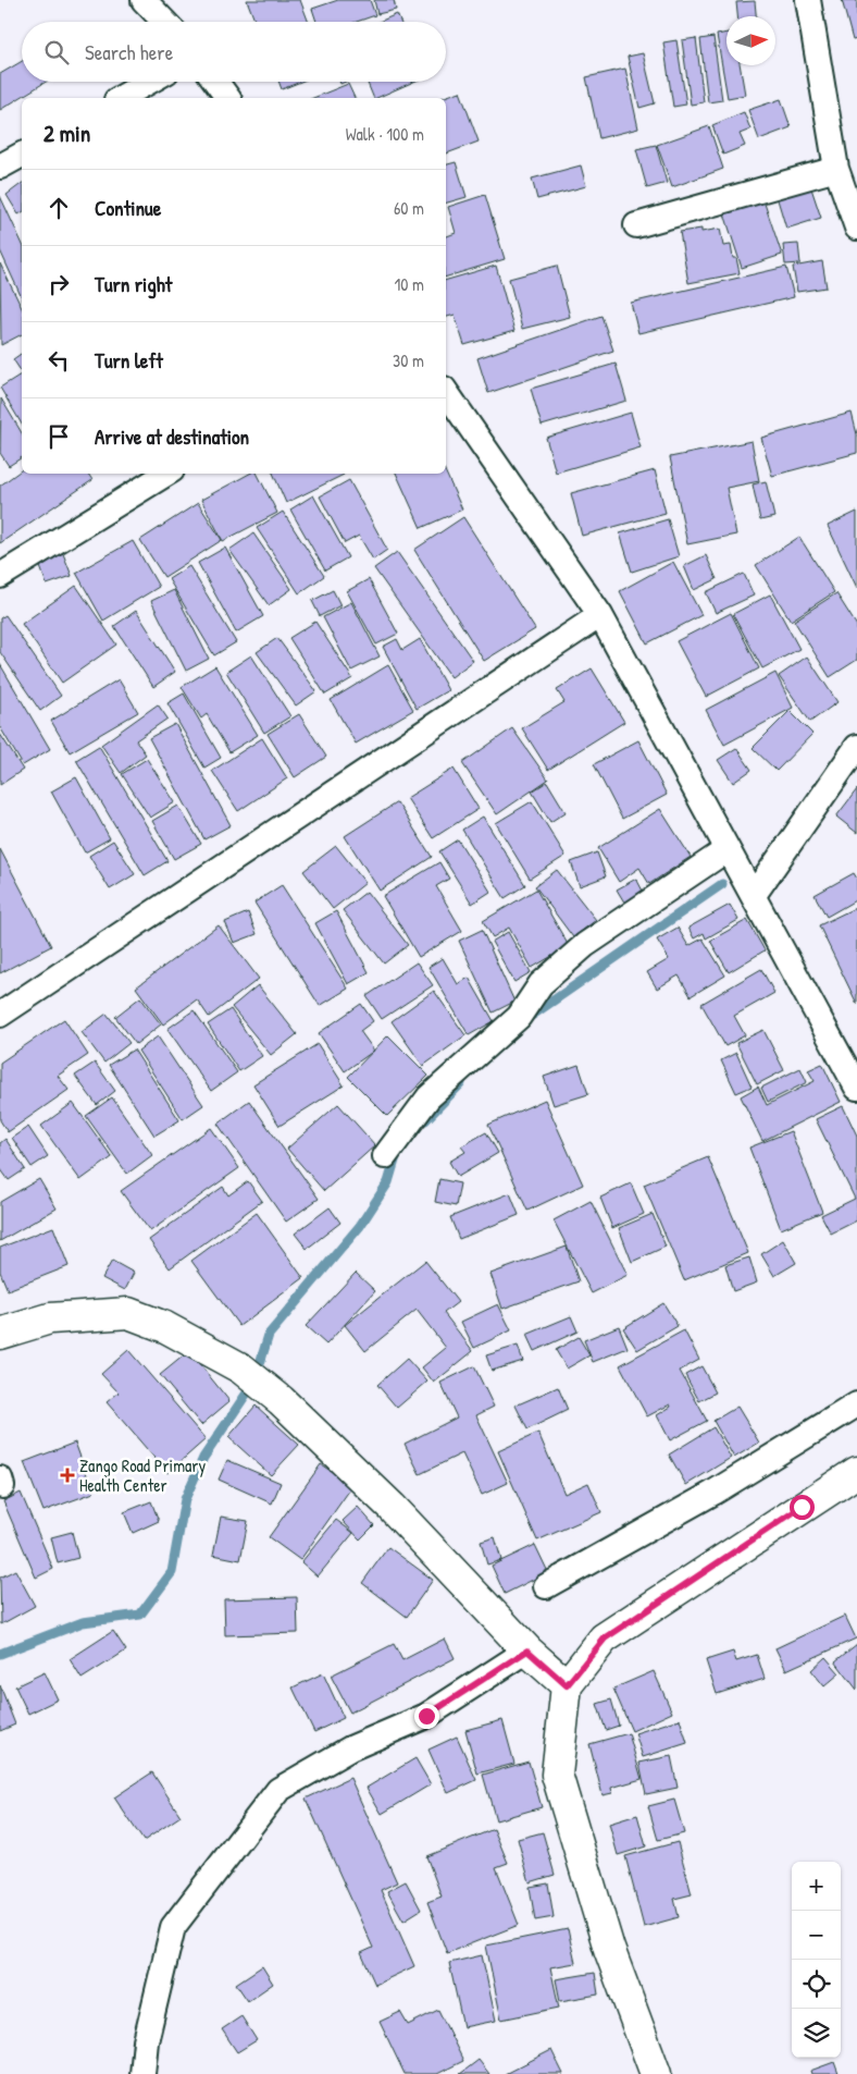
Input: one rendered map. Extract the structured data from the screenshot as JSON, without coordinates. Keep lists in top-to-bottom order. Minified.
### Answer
{"places":{"health":["Zango Road Primary Health Center"]},"north":"right","page":{"search":"Search here","heading":["2 min","Walk · 100 m"],"list":[["Continue","60 m"],["Turn right","10 m"],["Turn left","30 m"],"Arrive at destination"],"map_buttons":["+","−"]}}
